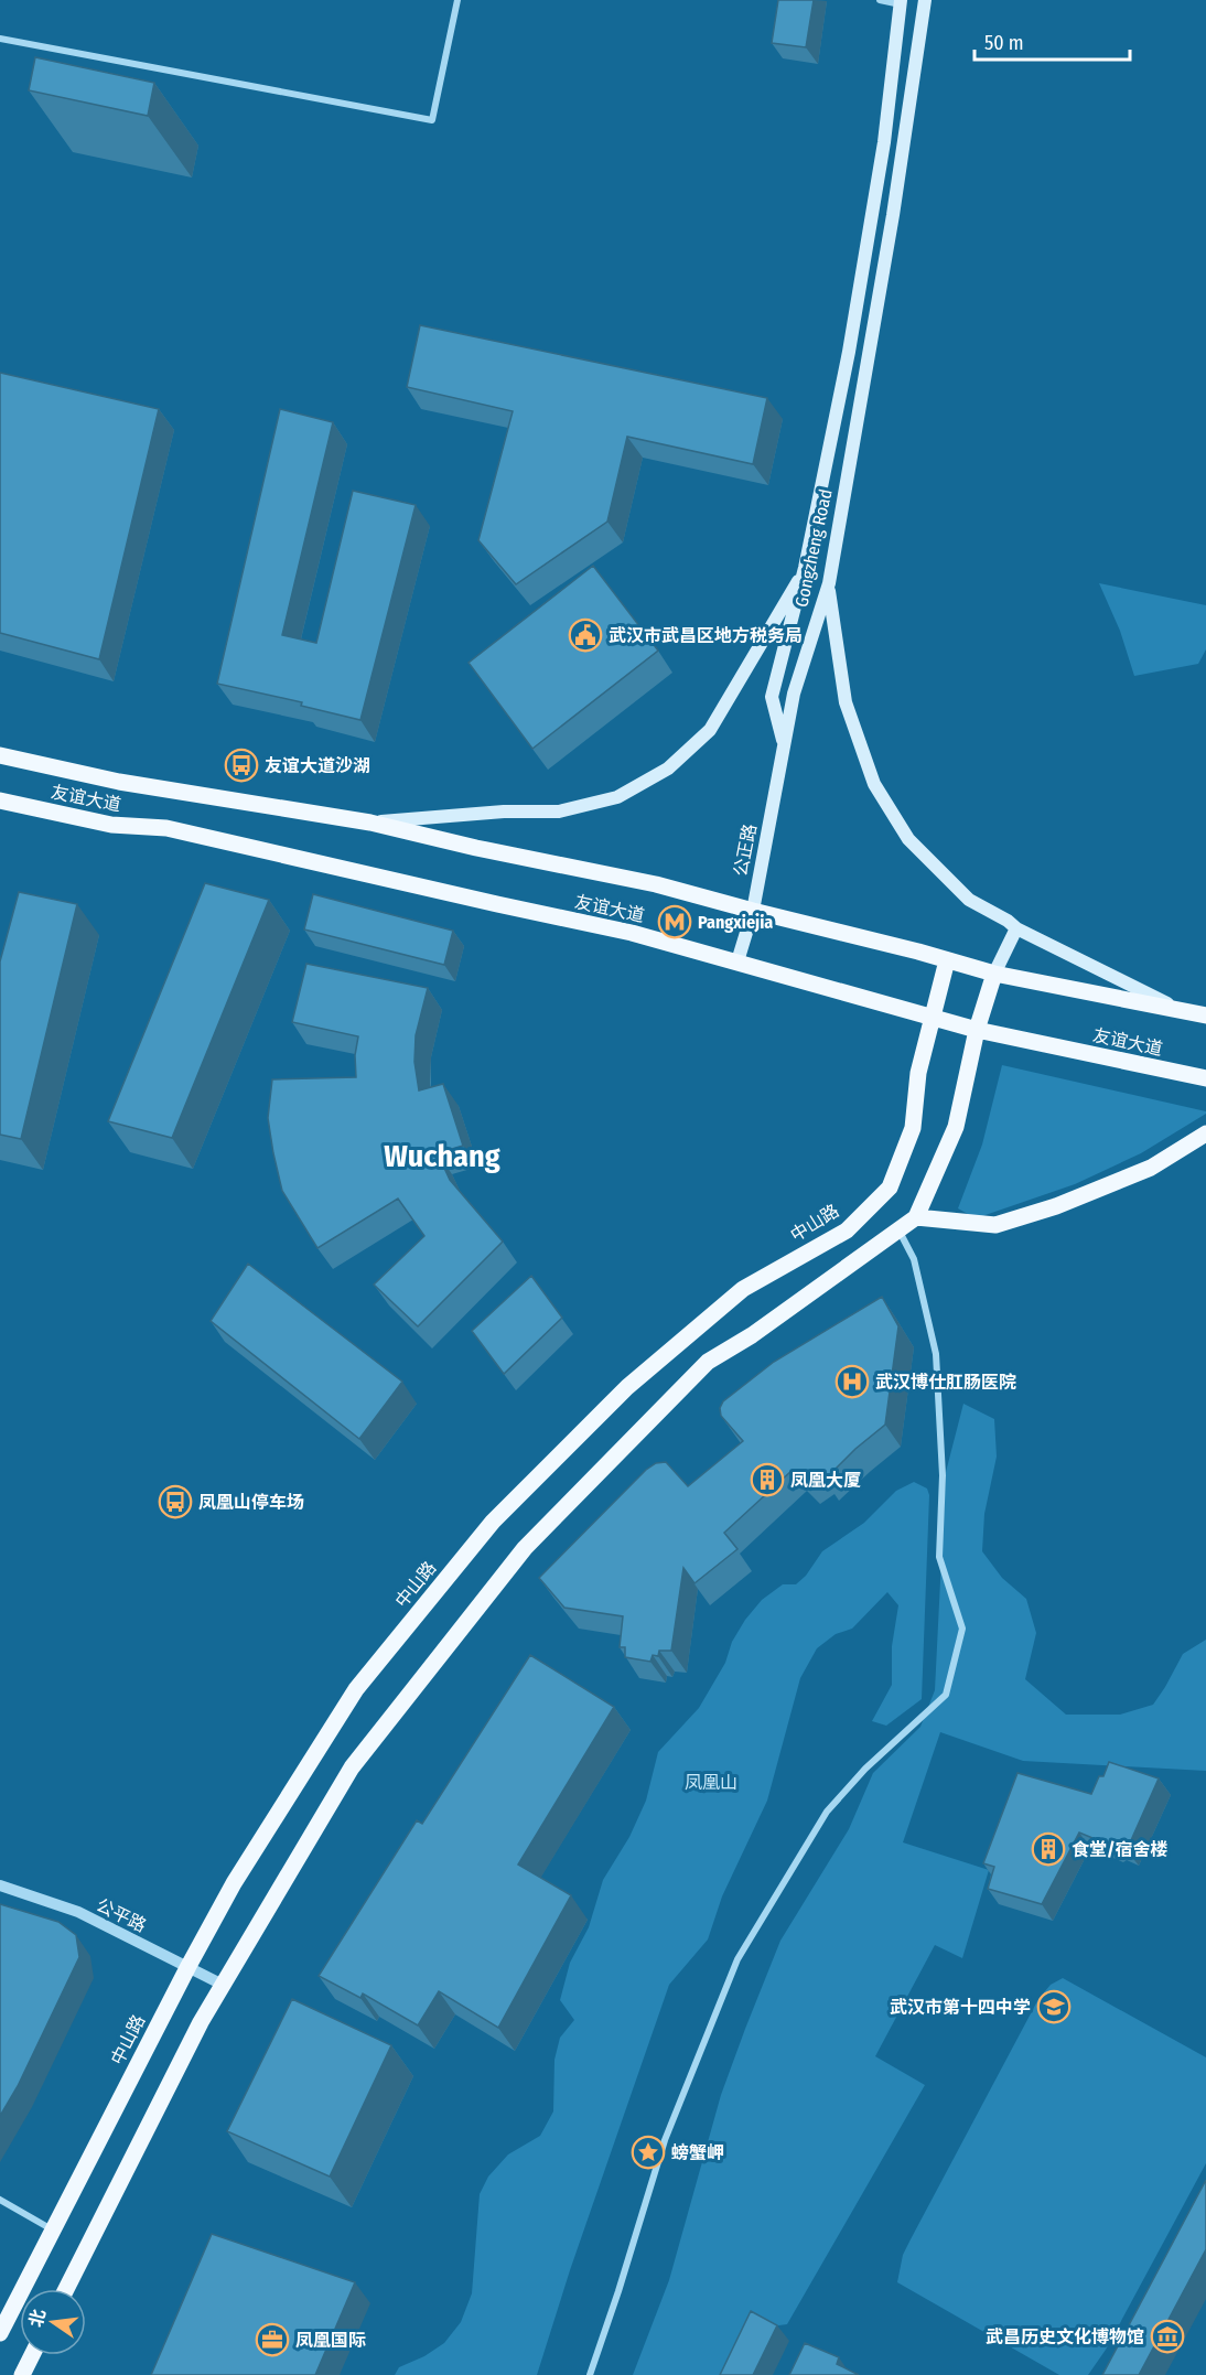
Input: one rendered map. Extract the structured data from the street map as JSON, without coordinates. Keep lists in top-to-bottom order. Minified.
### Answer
{"streets":{"main road":["Gongzheng Road","友谊大道","公正路","中山路"],"street":["公平路"]},"crossings":[["Gongzheng Road","公正路"],["友谊大道","公正路"],["友谊大道","中山路"],["中山路","公平路"]],"districts":["Wuchang"],"parks":["凤凰山"],"places":{"public building":["武汉市武昌区地方税务局"],"bus stop":["友谊大道沙湖","凤凰山停车场"],"metro station":["Pangxiejia"],"hospital":["武汉博仕肛肠医院"],"building":["凤凰大厦","食堂/宿舍楼"],"school or university":["武汉市第十四中学"],"place":["螃蟹岬"],"museum":["武昌历史文化博物馆"],"office":["凤凰国际"]},"scale_bar":"50 m","north":"left"}
